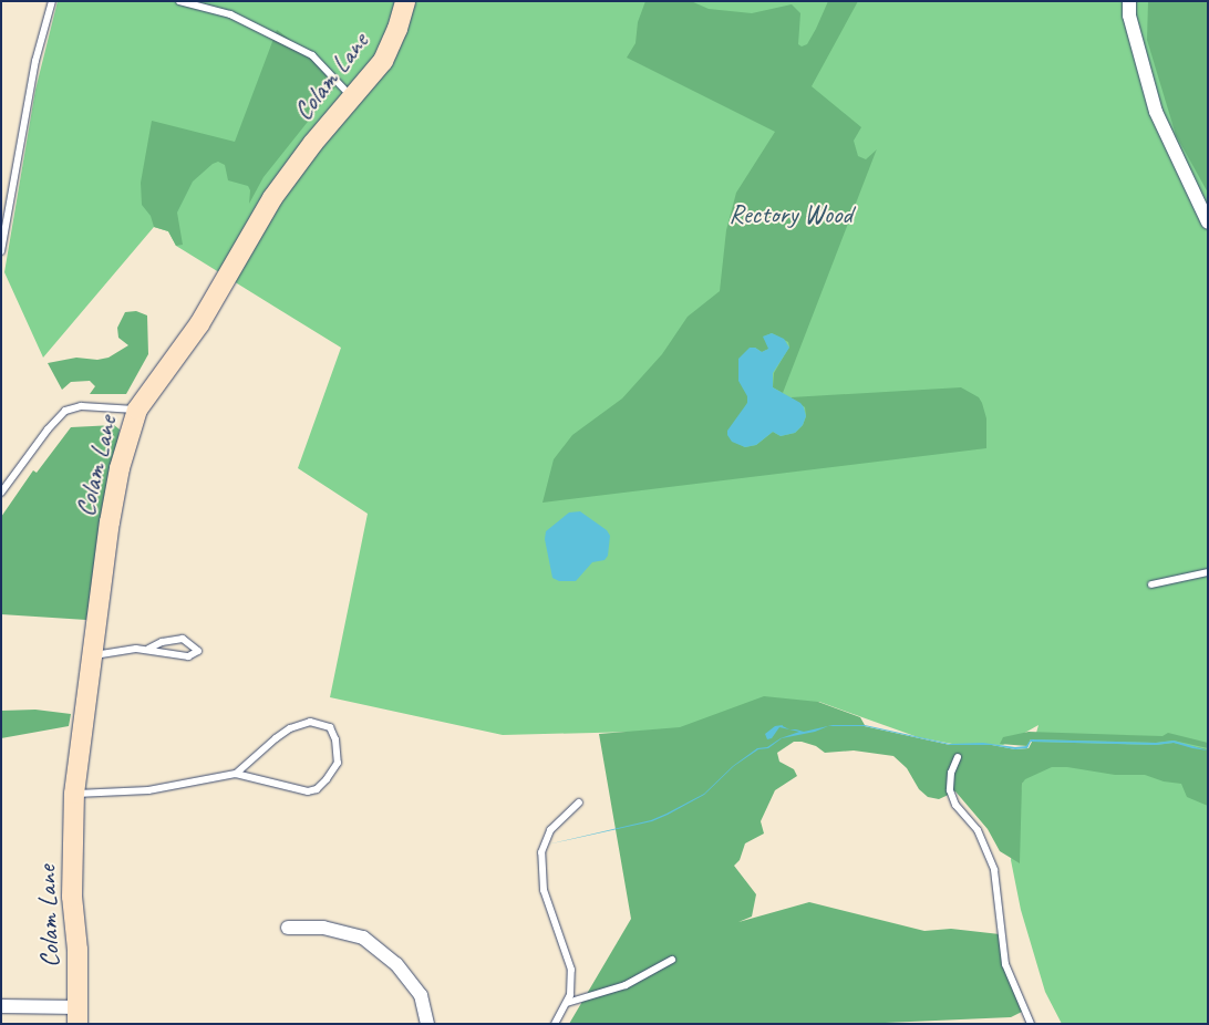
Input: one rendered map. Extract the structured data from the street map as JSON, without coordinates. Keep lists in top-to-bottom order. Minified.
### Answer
{"streets":{"street":["Colam Lane"]},"parks":["Rectory Wood"]}
